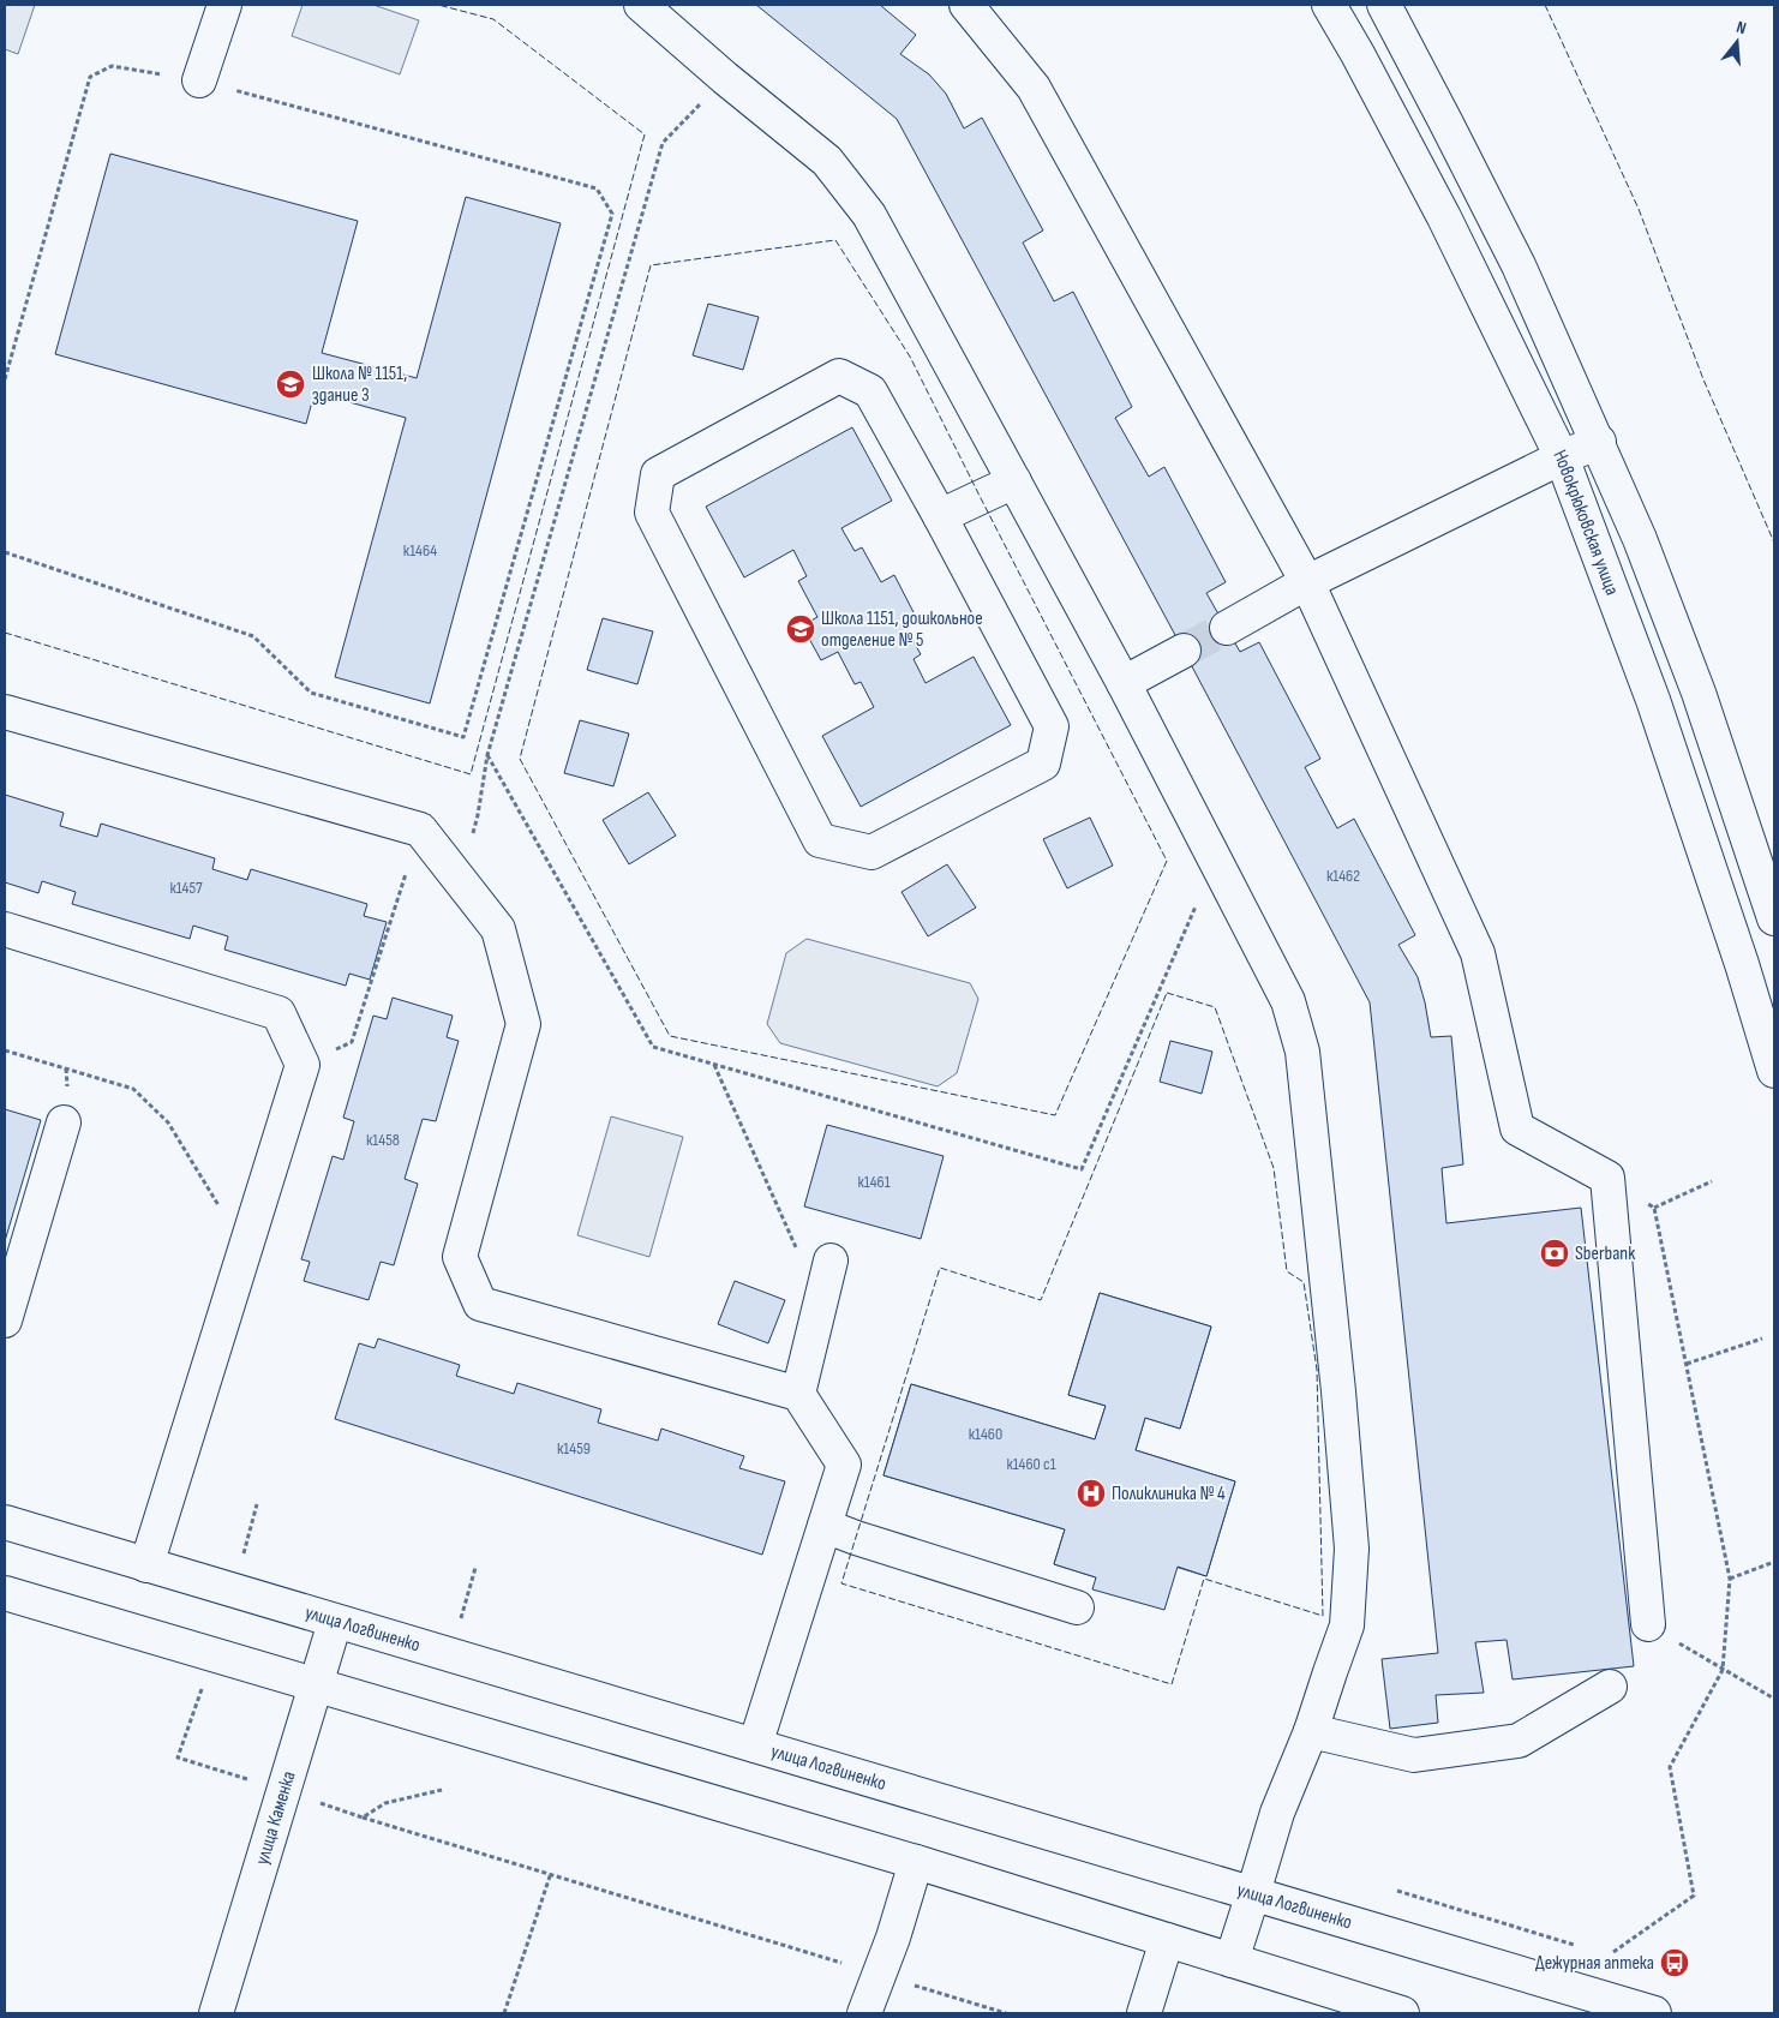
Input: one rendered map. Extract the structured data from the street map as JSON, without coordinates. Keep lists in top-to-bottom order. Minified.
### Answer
{"streets":{"main road":["Новокрюковская улица","улица Логвиненко","улица Каменка"]},"crossings":[["улица Логвиненко","улица Каменка"]],"places":{"school or university":["Школа № 1151, здание 3","Школа 1151, дошкольное отделение № 5"],"bank":["Sberbank"],"hospital":["Поликлиника № 4"],"bus stop":["Дежурная аптека"]},"house_numbers":["к1464","к1462","к1457","к1458","к1461","к1460","к1459","к1460 с1"],"north":"top"}
